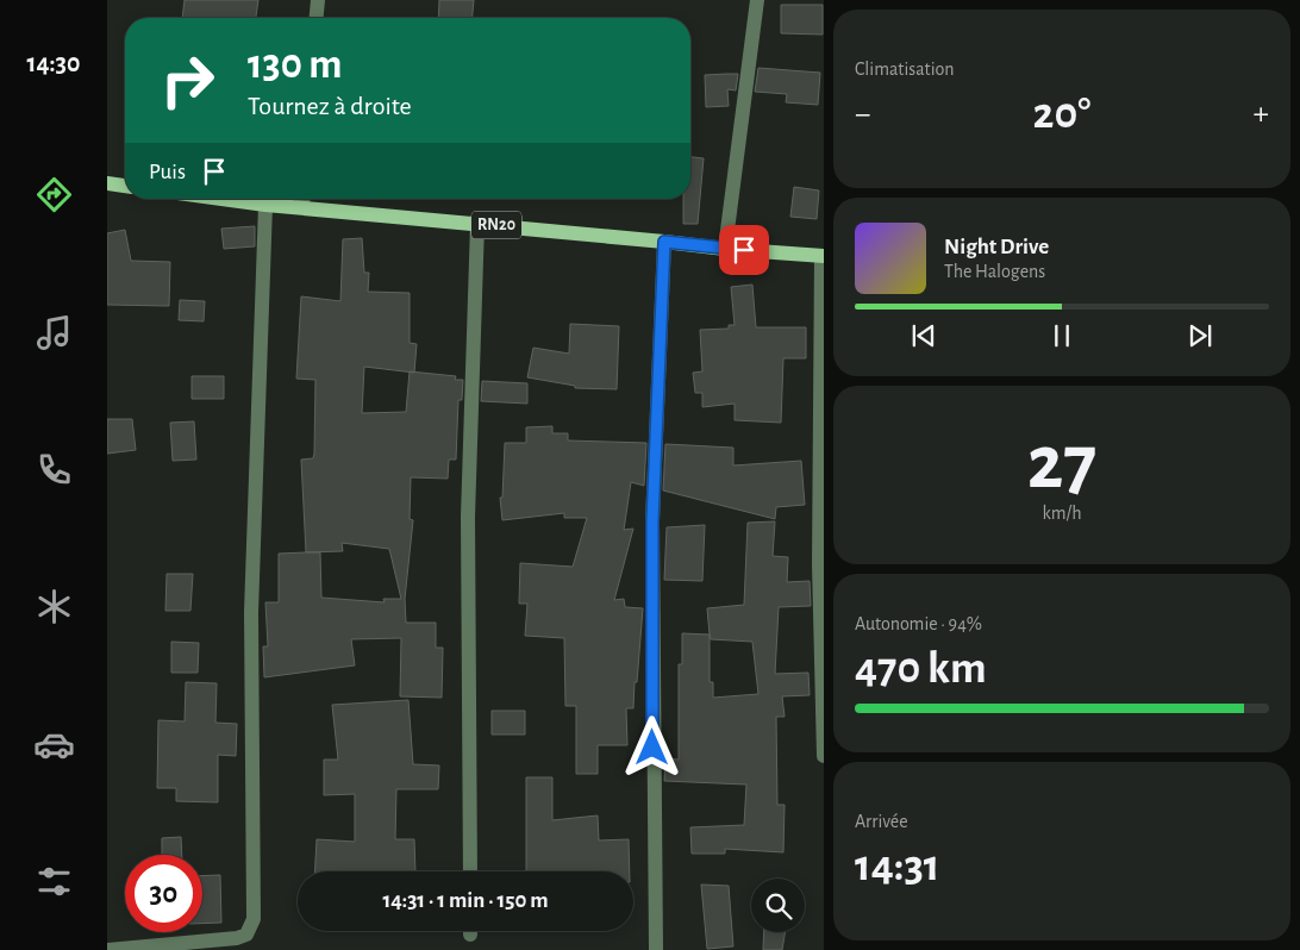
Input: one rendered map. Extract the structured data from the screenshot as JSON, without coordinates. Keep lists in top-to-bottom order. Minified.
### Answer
{"streets":{"main road":["RN20"]},"page":{"tabs":"14:30","tile":["Climatisation",["27","km/h"],["Autonomie · 94%","470 km"],["Arrivée","14:31"]],"turn":["130 m","Tournez à droite"],"heat":["−","20°","+"],"then":"Puis","song":["Night Drive","The Halogens"],"limit":"30","trip":"14:31 · 1 min · 150 m"}}
